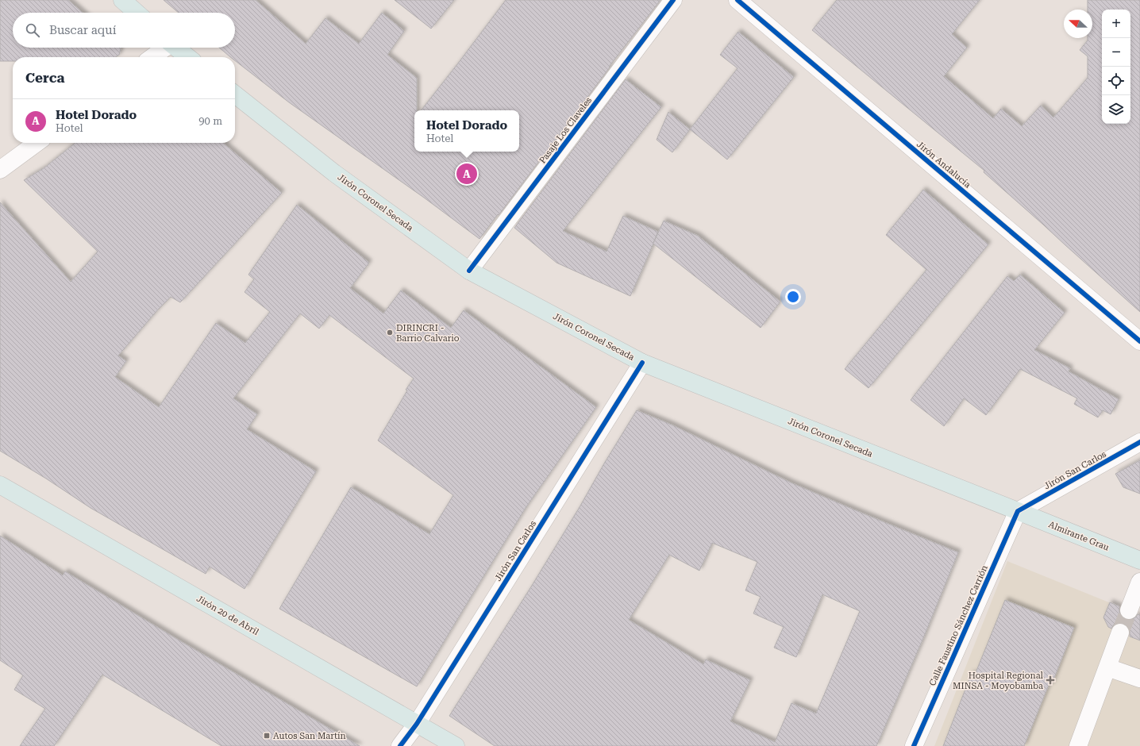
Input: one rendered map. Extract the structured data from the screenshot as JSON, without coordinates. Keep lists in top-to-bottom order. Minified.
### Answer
{"streets":{"main road":["Jirón Coronel Secada","Almirante Grau","Jirón 20 de Abril"],"street":["Pasaje Los Claveles","Jirón Andalucía","Jirón San Carlos","Calle Faustino Sánchez Carrión"]},"crossings":[["Pasaje Los Claveles","Jirón Coronel Secada"],["Jirón Coronel Secada","Jirón San Carlos"],["Jirón Coronel Secada","Almirante Grau"],["Jirón Coronel Secada","Calle Faustino Sánchez Carrión"],["Jirón San Carlos","Almirante Grau"],["Jirón San Carlos","Jirón 20 de Abril"],["Jirón San Carlos","Calle Faustino Sánchez Carrión"],["Almirante Grau","Calle Faustino Sánchez Carrión"]],"places":{"other":["DIRINCRI - Barrio Calvario"],"health":["Hospital Regional MINSA - Moyobamba"],"transit":["Autos San Martín"]},"north":"left","page":{"map_buttons":["+","−"],"search":"Buscar aquí","heading":"Cerca","list":[{"mark":"A","name":"Hotel Dorado","note":"Hotel","value":"90 m"}],"popup":["Hotel Dorado","Hotel"],"pins":"A"}}
